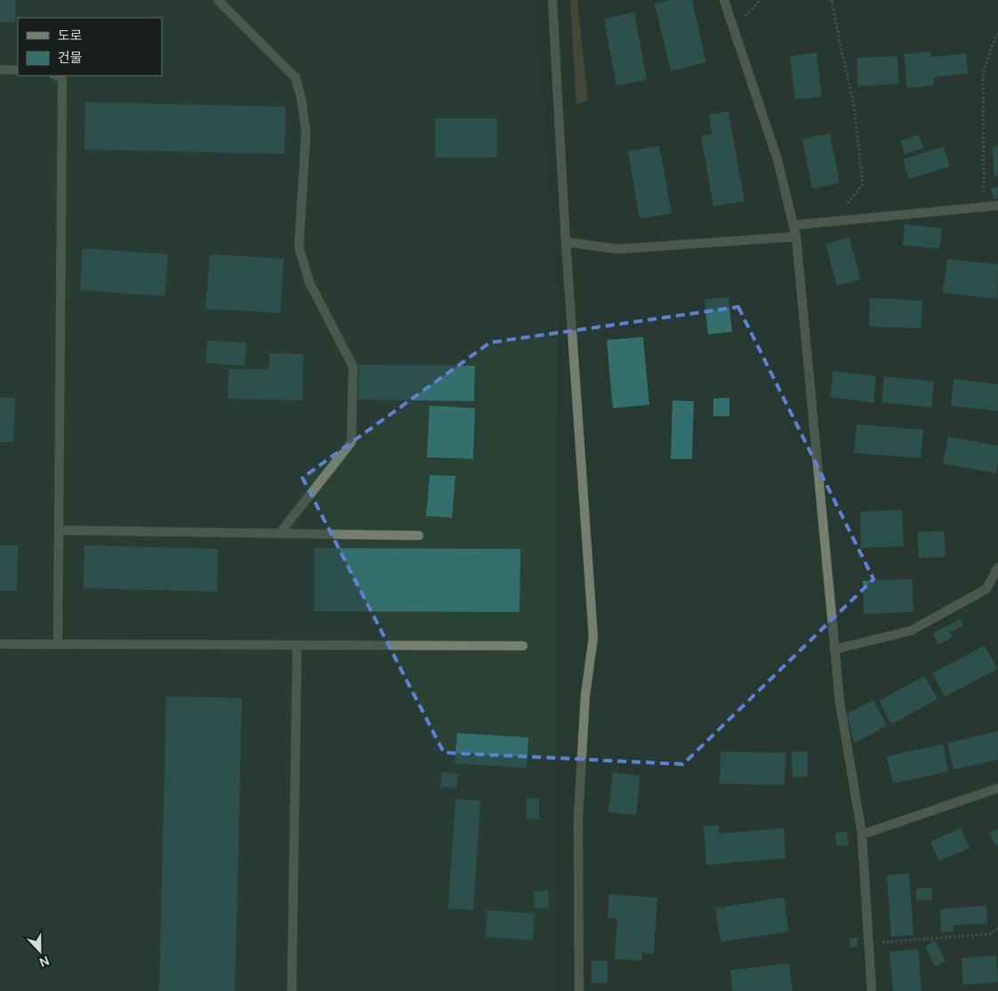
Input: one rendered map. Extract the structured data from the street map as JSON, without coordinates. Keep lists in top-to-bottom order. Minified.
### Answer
{"legend":["도로","건물"],"north":"bottom"}
